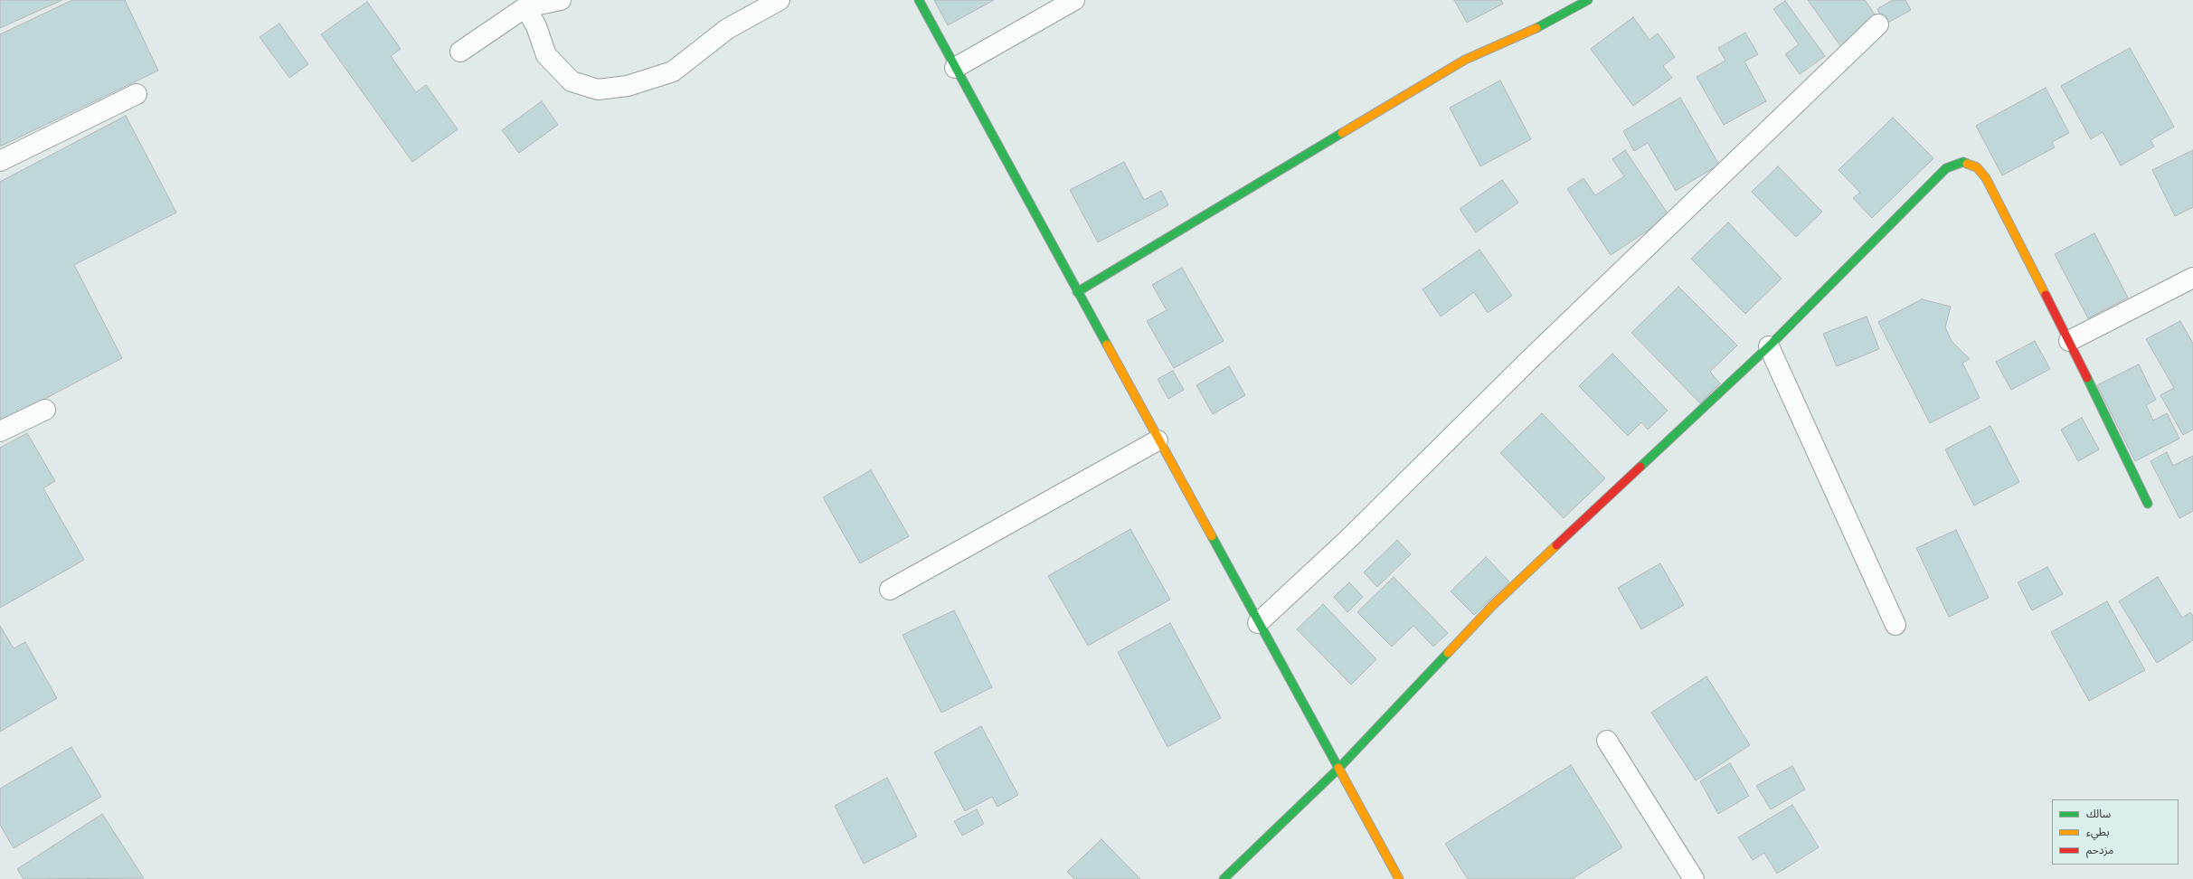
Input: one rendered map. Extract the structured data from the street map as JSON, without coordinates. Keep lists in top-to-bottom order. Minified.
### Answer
{"legend":["سالك","بطيء","مزدحم"]}
